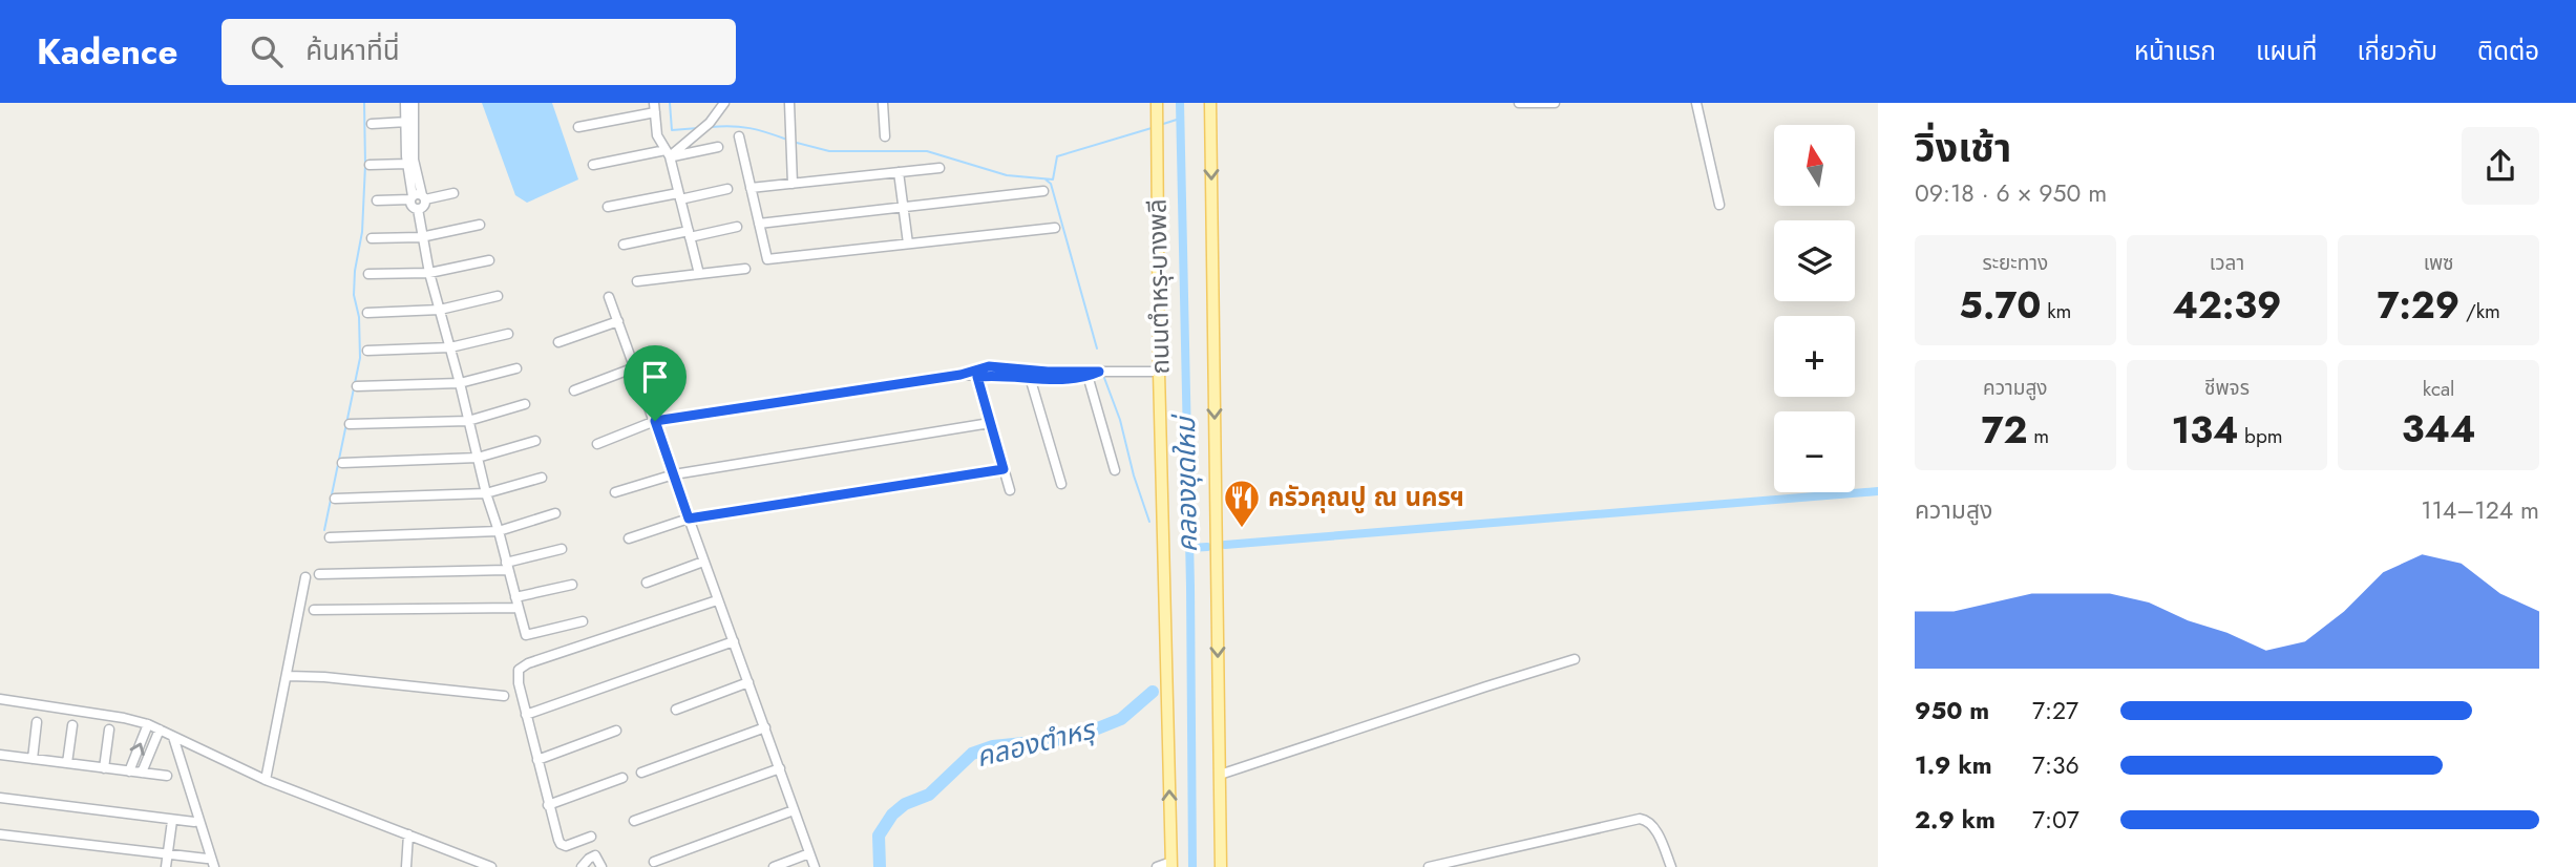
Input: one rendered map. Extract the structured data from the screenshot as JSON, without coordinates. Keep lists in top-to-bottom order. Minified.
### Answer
{"streets":{"main road":["ถนนตำหรุ-บางพลี"]},"water":["คลองขุดใหม่","คลองตำหรุ"],"places":{"restaurant":["ครัวคุณปู ณ นครฯ"]},"north":"top","page":{"header":"Kadence","search":"ค้นหาที่นี่","nav":["หน้าแรก","แผนที่","เกี่ยวกับ","ติดต่อ"],"heading":["วิ่งเช้า","09:18 · 6 × 950 m"],"map_buttons":["+","−"],"stats":[["ระยะทาง","5.70 km"],["เวลา","42:39"],["เพซ","7:29 /km"],["ความสูง","72 m"],["ชีพจร","134 bpm"],["kcal","344"]],"chart":["ความสูง","114–124 m"],"list":[{"name":"950 m","note":"7:27"},{"name":"1.9 km","note":"7:36"},{"name":"2.9 km","note":"7:07"}]}}
